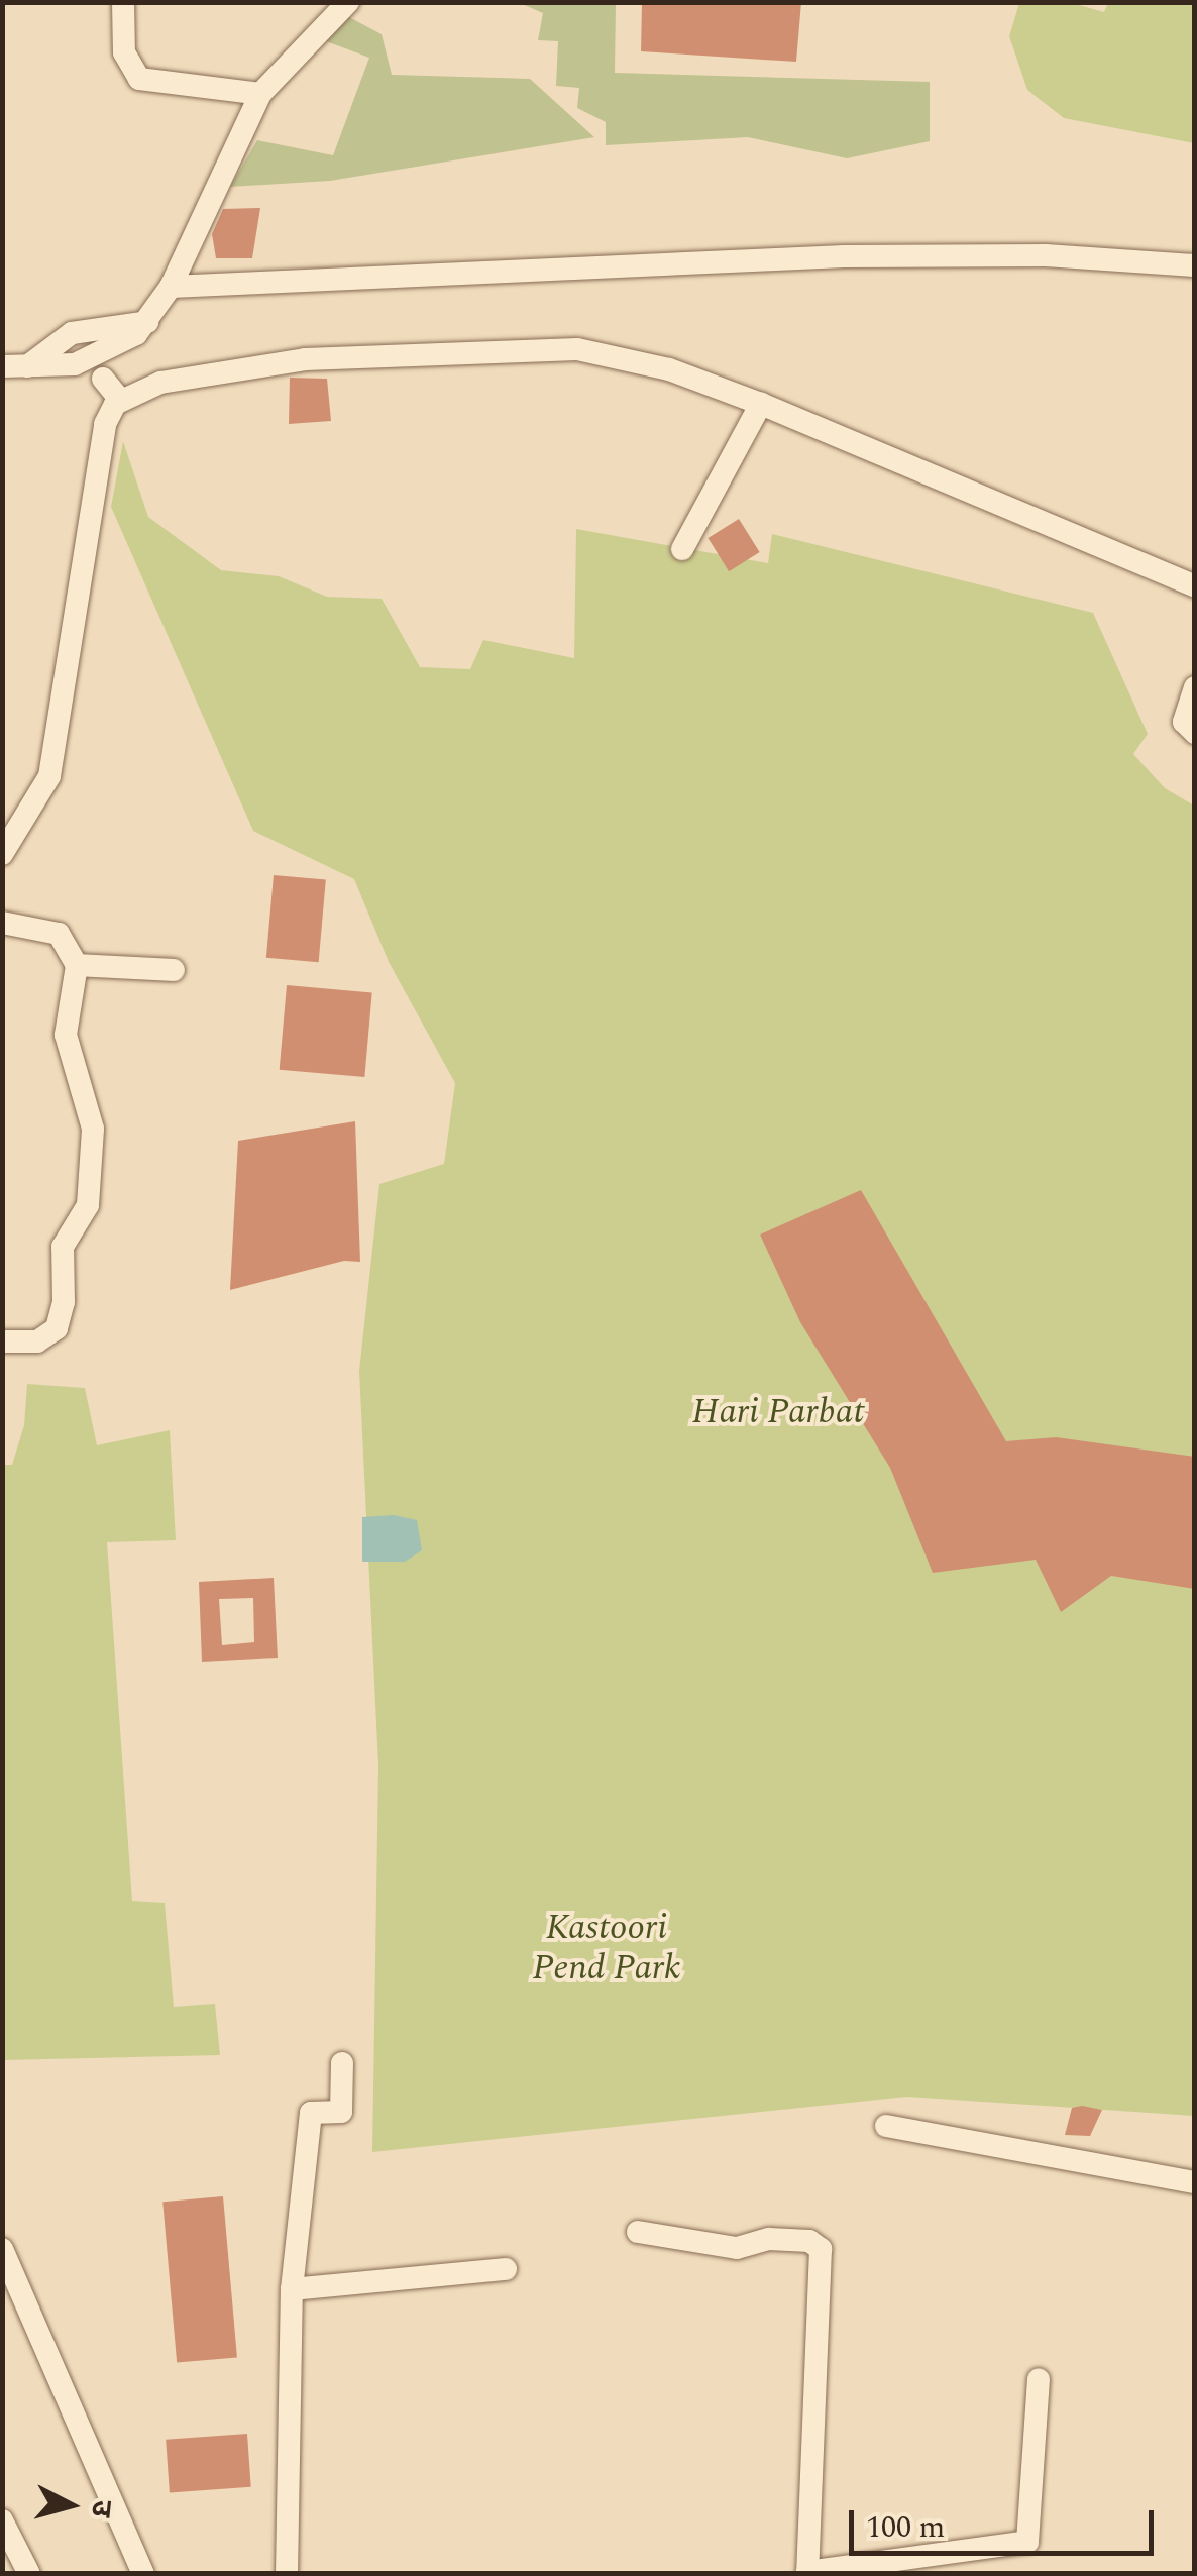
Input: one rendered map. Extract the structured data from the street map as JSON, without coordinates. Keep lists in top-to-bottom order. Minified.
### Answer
{"parks":["Hari Parbat","Kastoori Pend Park"],"scale_bar":"100 m","north":"right"}
